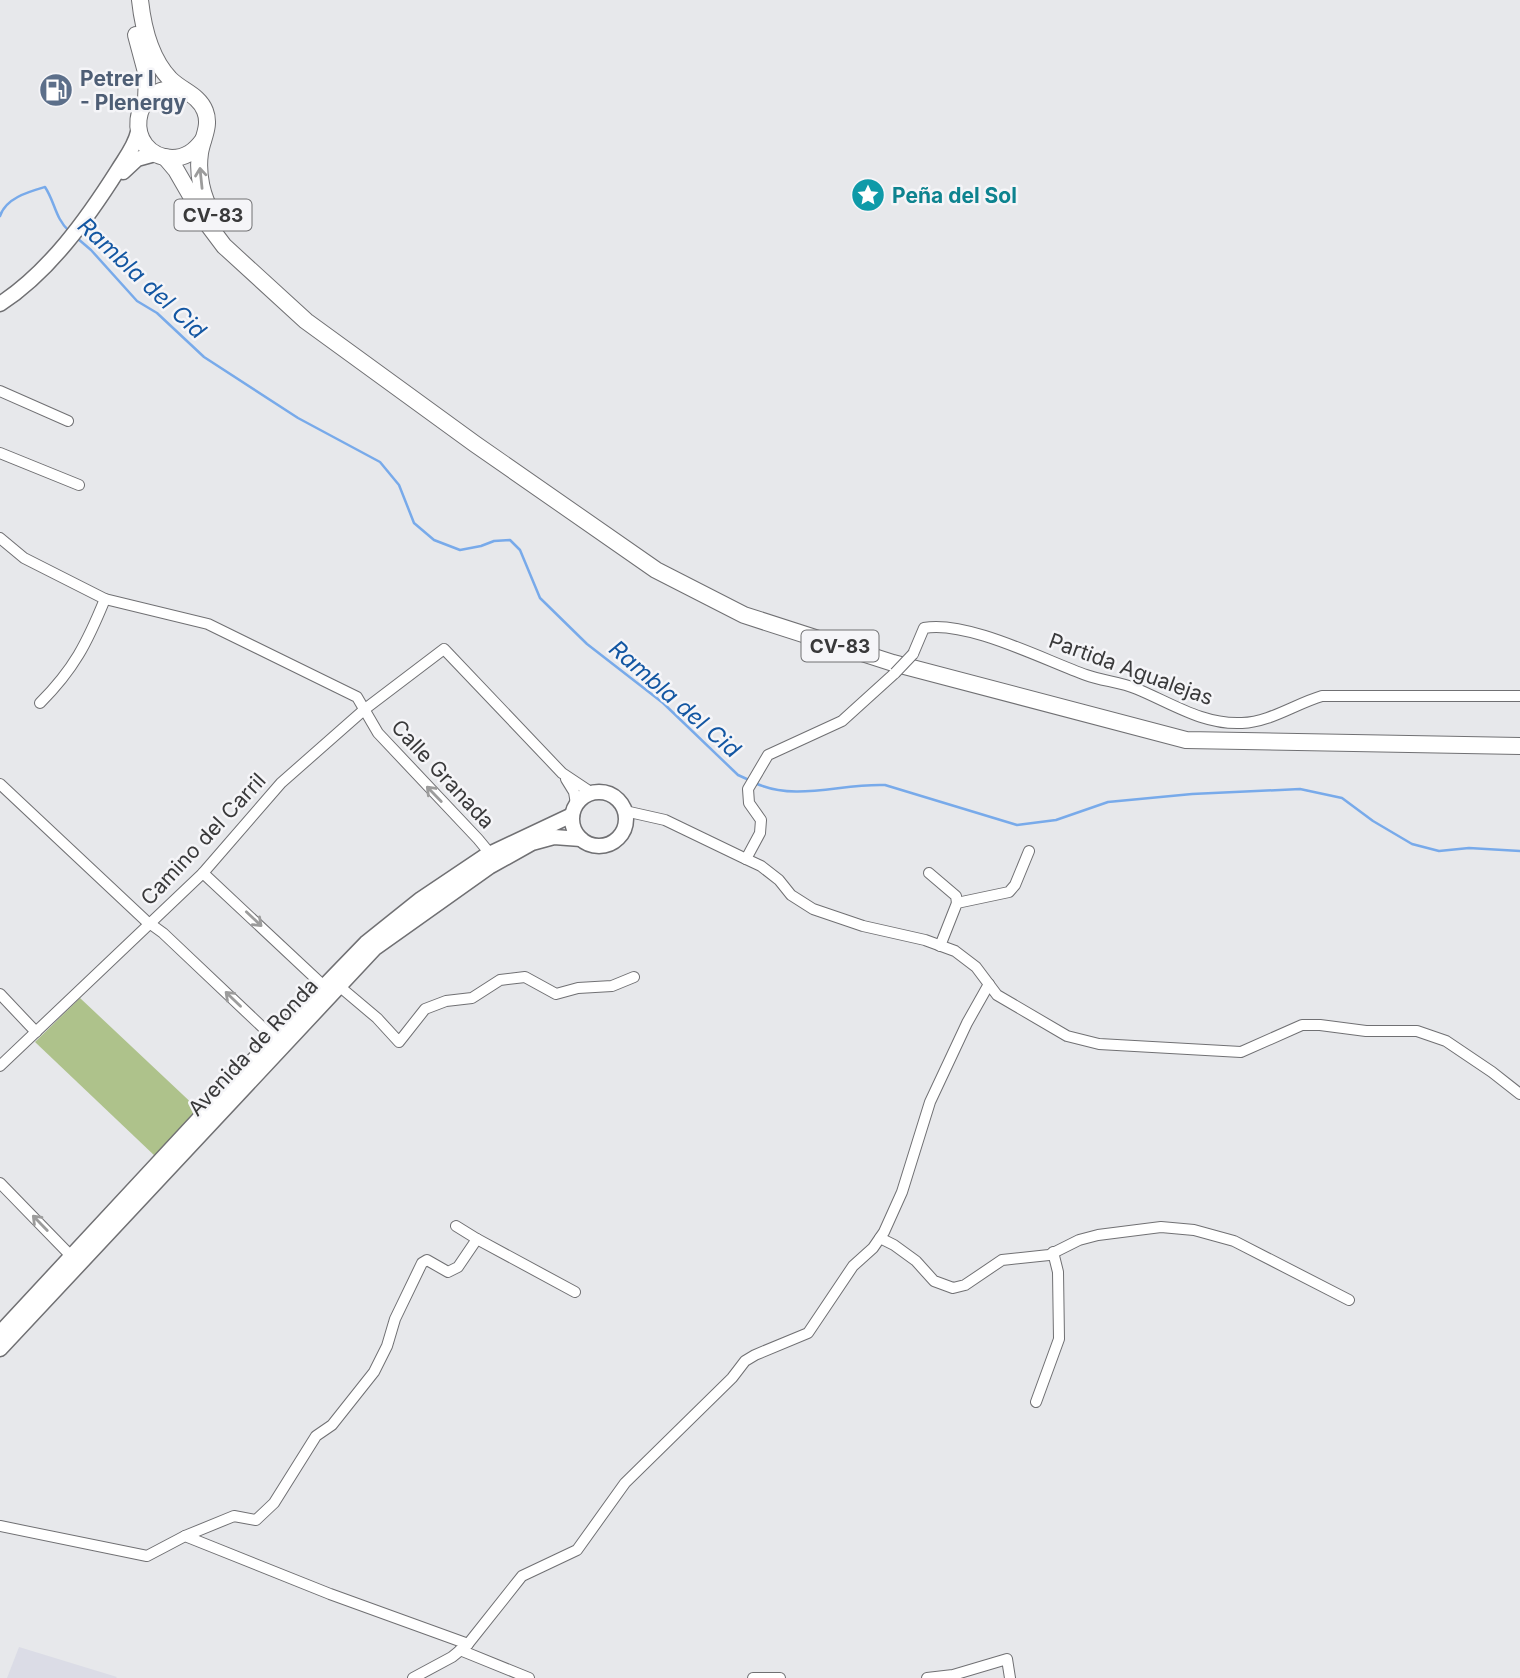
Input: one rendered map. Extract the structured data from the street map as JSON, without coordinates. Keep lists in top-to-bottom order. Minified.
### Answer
{"streets":{"main road":["CV-83"],"street":["Partida Agualejas","Calle Granada","Camino del Carril","Avenida de Ronda"]},"crossings":[["Calle Granada","Camino del Carril"],["Calle Granada","Avenida de Ronda"]],"water":["Rambla del Cid"],"places":{"fuel station":["Petrer I - Plenergy"],"place":["Peña del Sol"]}}
